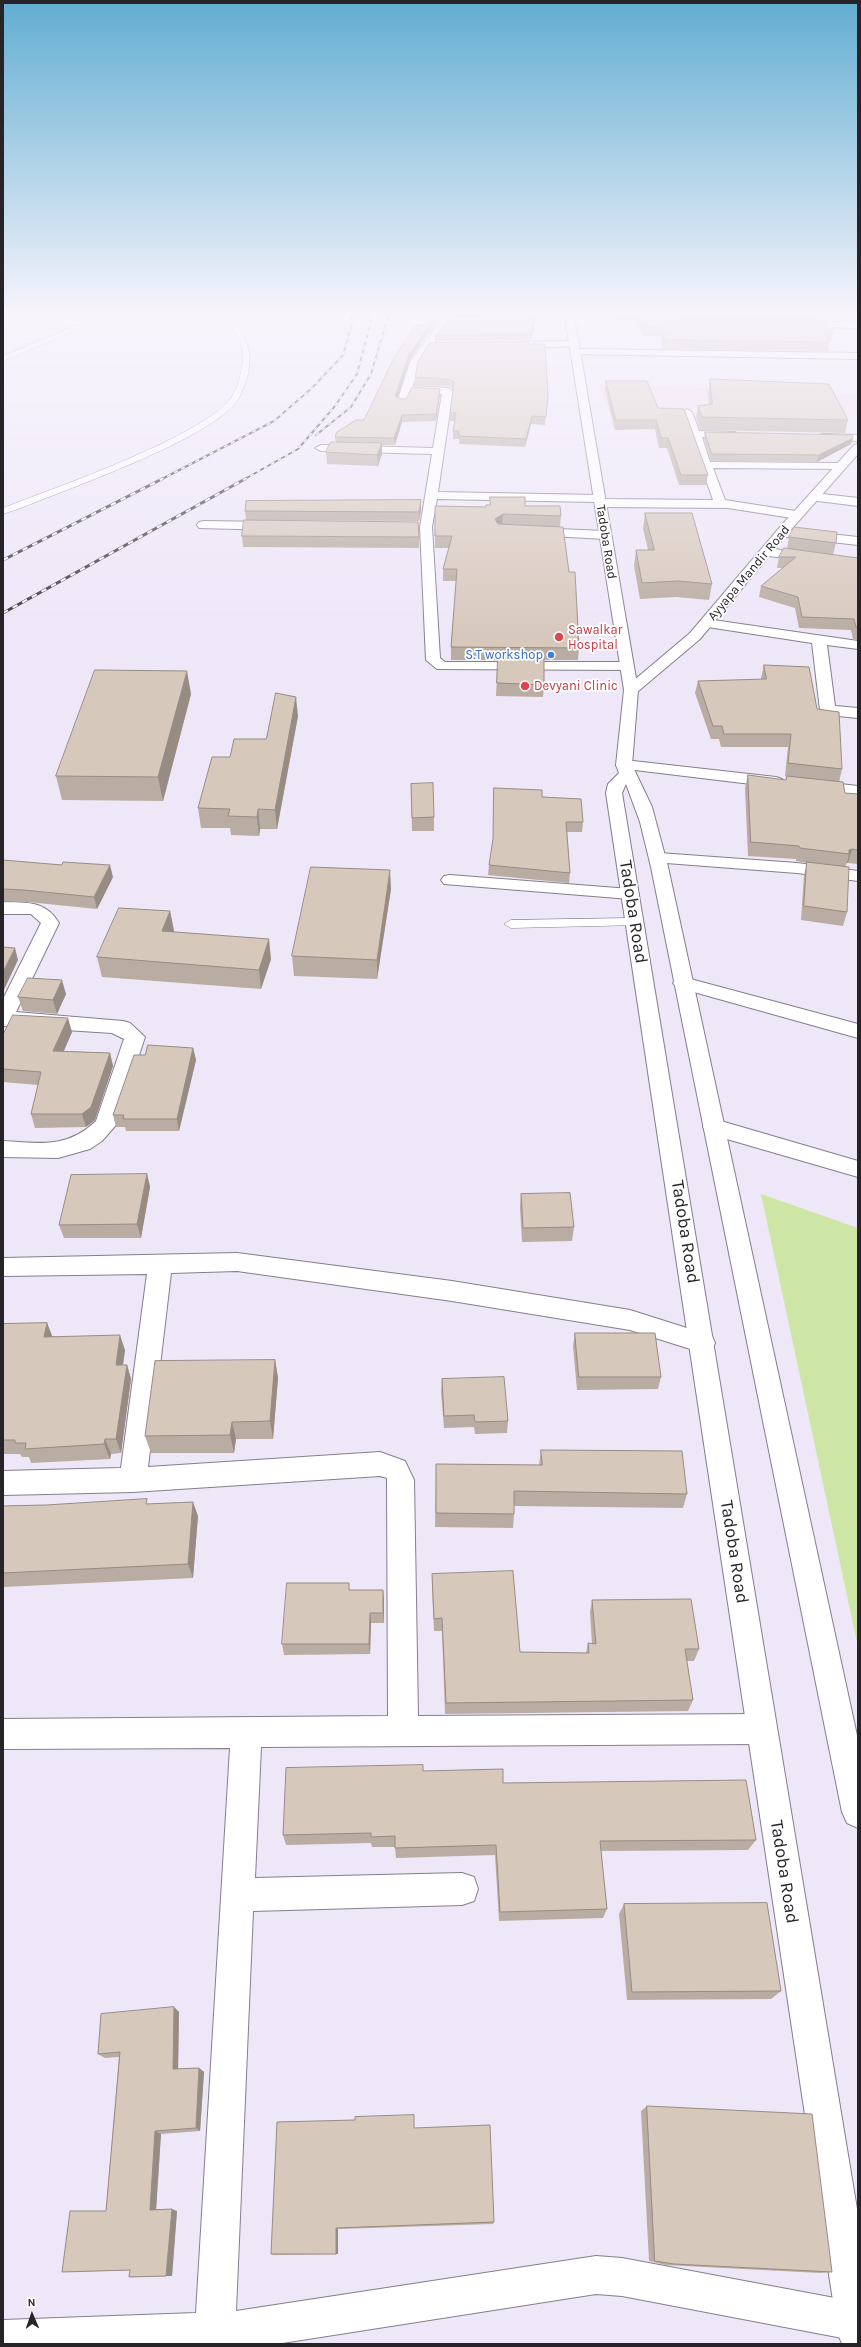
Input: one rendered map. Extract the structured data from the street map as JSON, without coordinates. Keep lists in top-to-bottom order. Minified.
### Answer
{"streets":{"street":["Tadoba Road","Ayyapa Mandir Road"]},"crossings":[["Tadoba Road","Ayyapa Mandir Road"]],"places":["Sawalkar Hospital","S.T workshop","Devyani Clinic"],"north":"top"}
